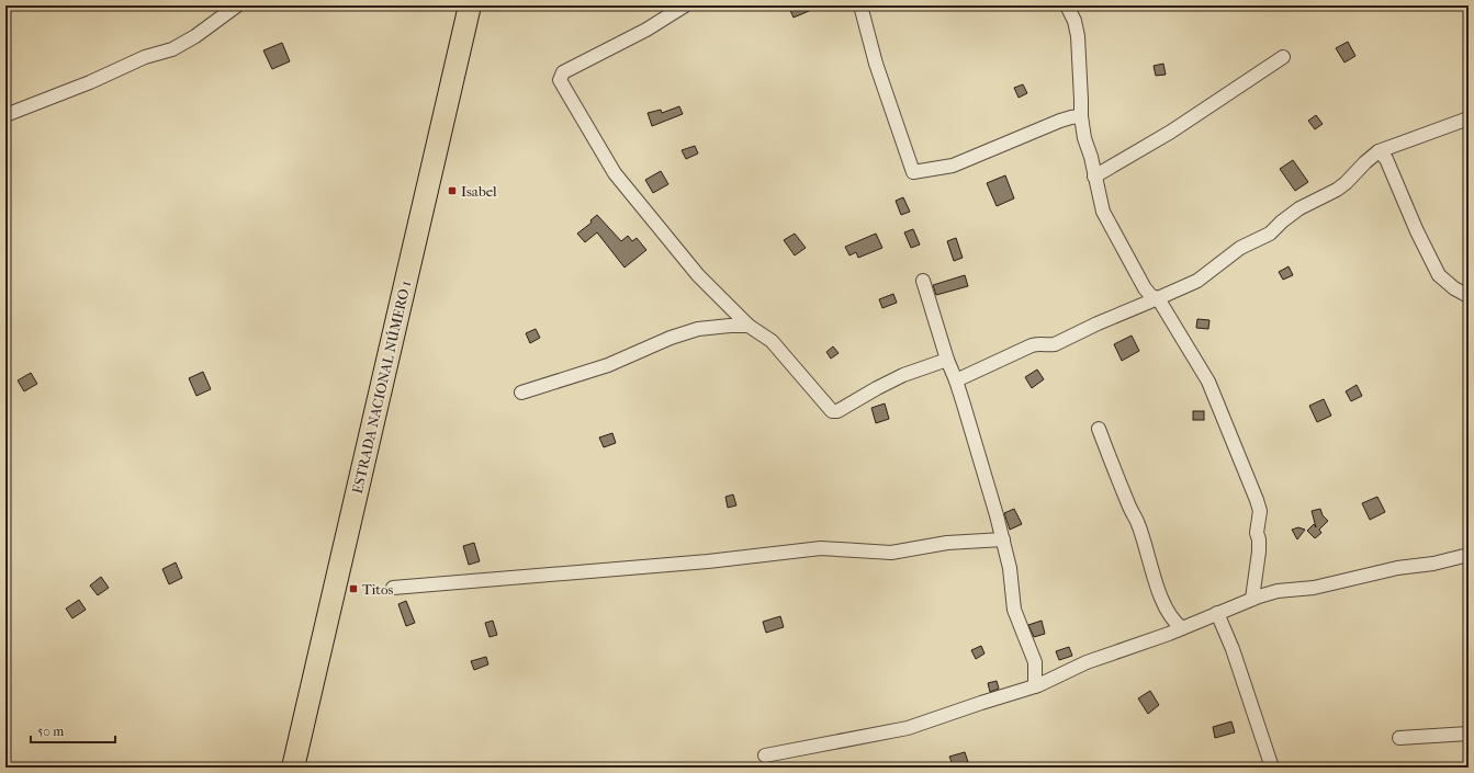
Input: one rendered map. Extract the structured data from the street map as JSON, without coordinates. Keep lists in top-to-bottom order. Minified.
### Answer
{"streets":{"highway":["ESTRADA NACIONAL NÚMERO 1"]},"places":{"transit":["Isabel","Titos"]},"scale_bar":"50 m"}
